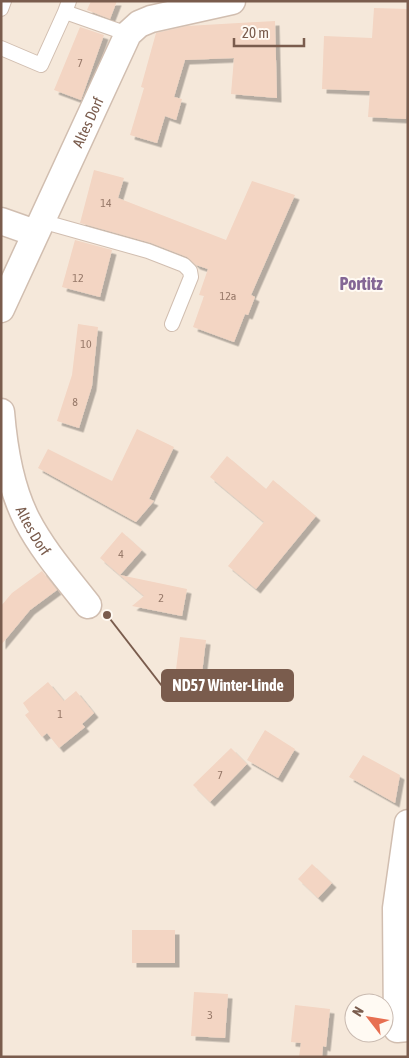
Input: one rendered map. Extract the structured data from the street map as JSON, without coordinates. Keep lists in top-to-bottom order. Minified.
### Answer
{"streets":{"street":["Altes Dorf"]},"districts":["Portitz"],"places":["ND57 Winter-Linde"],"house_numbers":["7","14","12","12a","10","8","4","2","1","7","3"],"scale_bar":"20 m","north":"top left"}
